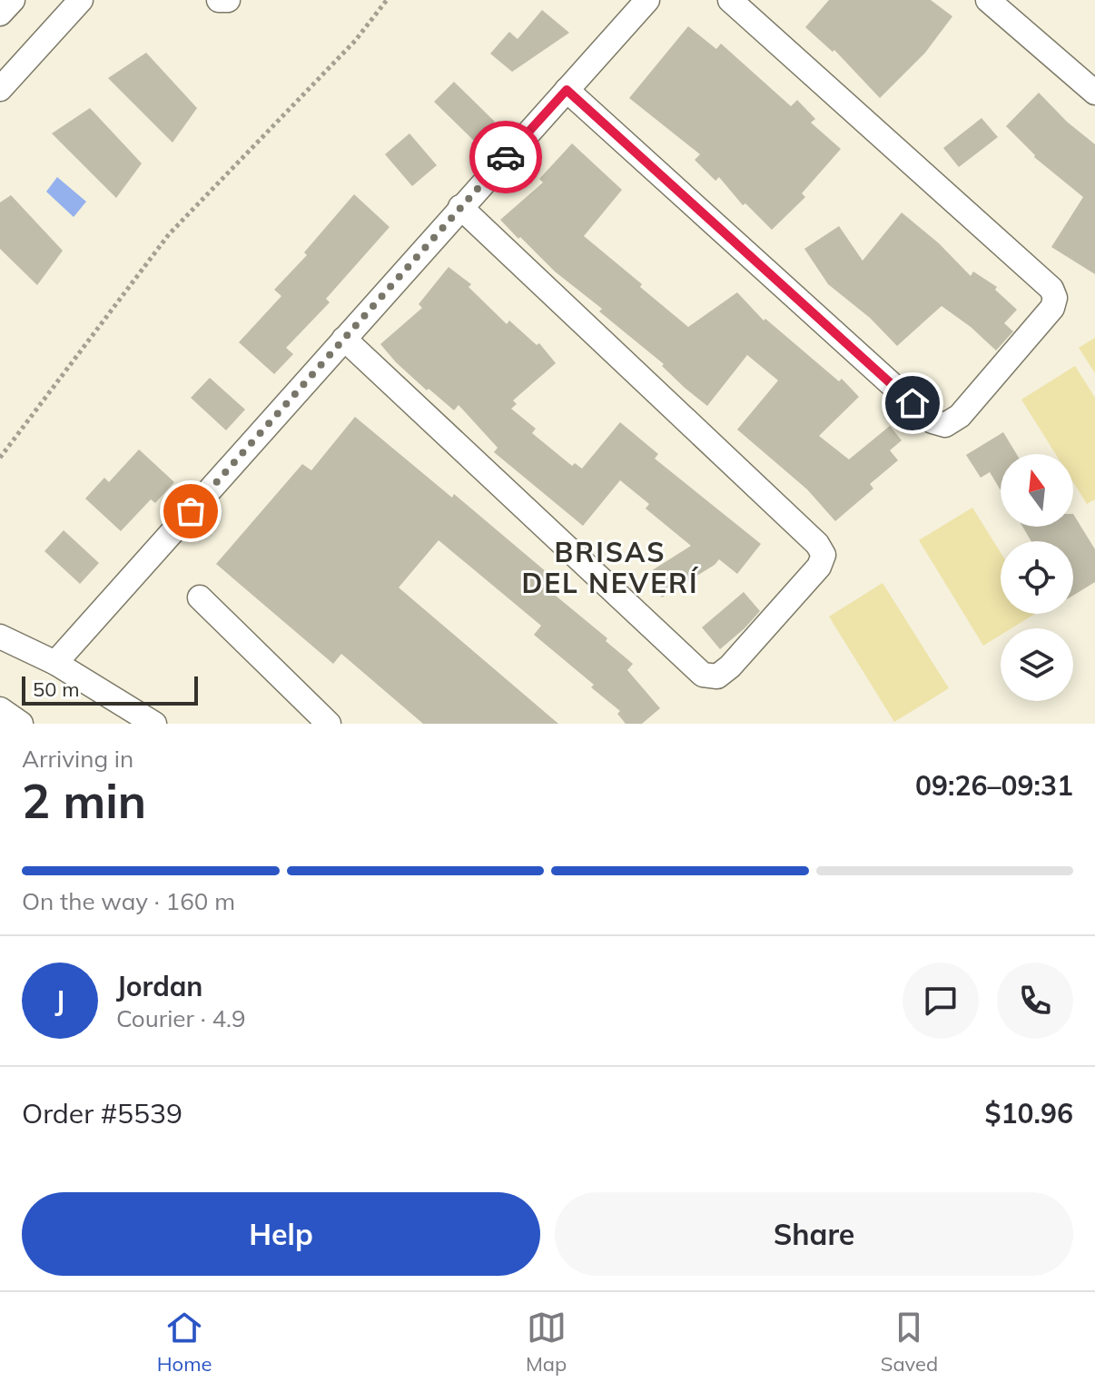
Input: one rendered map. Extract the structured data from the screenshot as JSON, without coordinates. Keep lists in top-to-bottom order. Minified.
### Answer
{"districts":["BRISAS DEL NEVERÍ"],"scale_bar":"50 m","north":"top","page":{"scale":"50 m","heading":["2 min","Arriving in","09:26–09:31"],"panel":["Jordan","Courier · 4.9","Order #5539","$10.96"],"bar":"On the way · 160 m","round":"J","buttons":["Help","Share"],"tabs":["Home","Map","Saved"]}}
